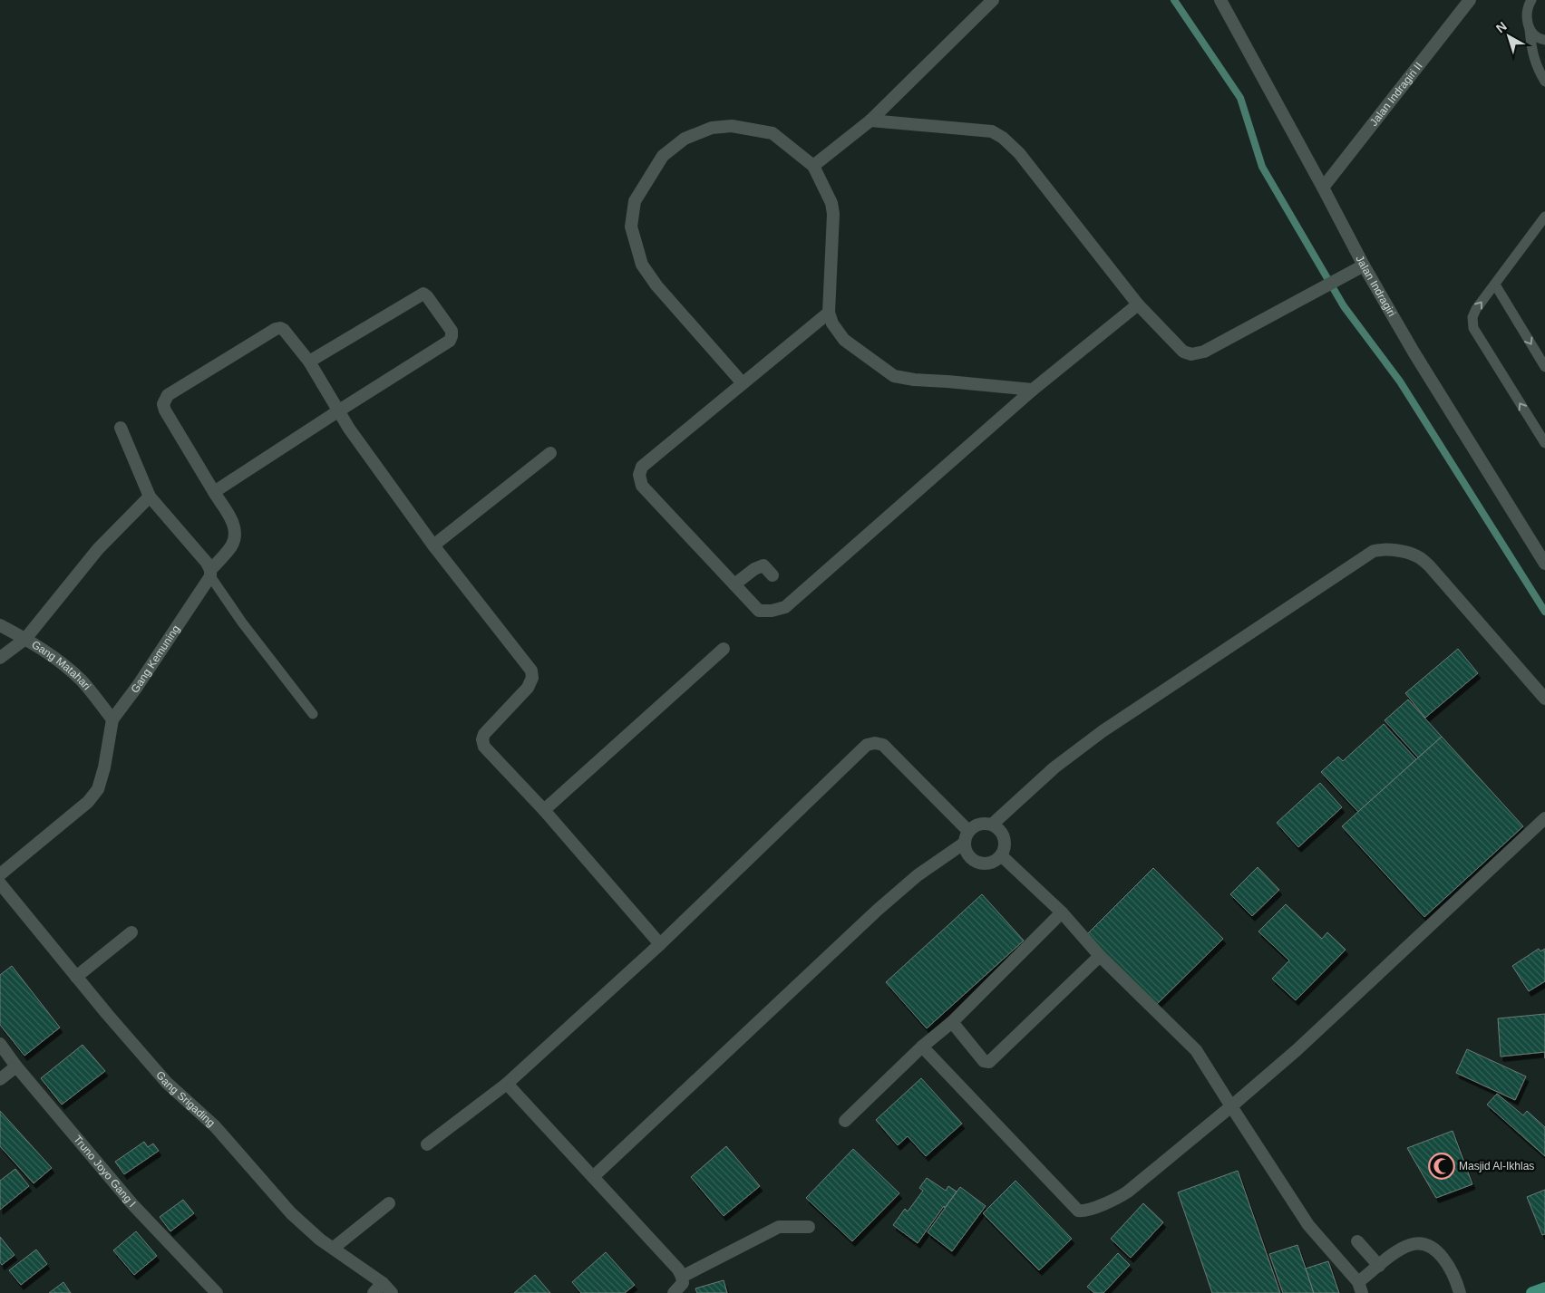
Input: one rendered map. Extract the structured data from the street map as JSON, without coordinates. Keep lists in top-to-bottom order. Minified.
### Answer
{"streets":{"street":["Jalan Indragiri II","Jalan Indragiri","Gang Kemuning","Gang Matahari","Gang Srigading","Truno Joyo Gang I"]},"crossings":[["Jalan Indragiri II","Jalan Indragiri"],["Gang Kemuning","Gang Matahari"]],"places":{"mosque":["Masjid Al-Ikhlas"]},"north":"top left"}
